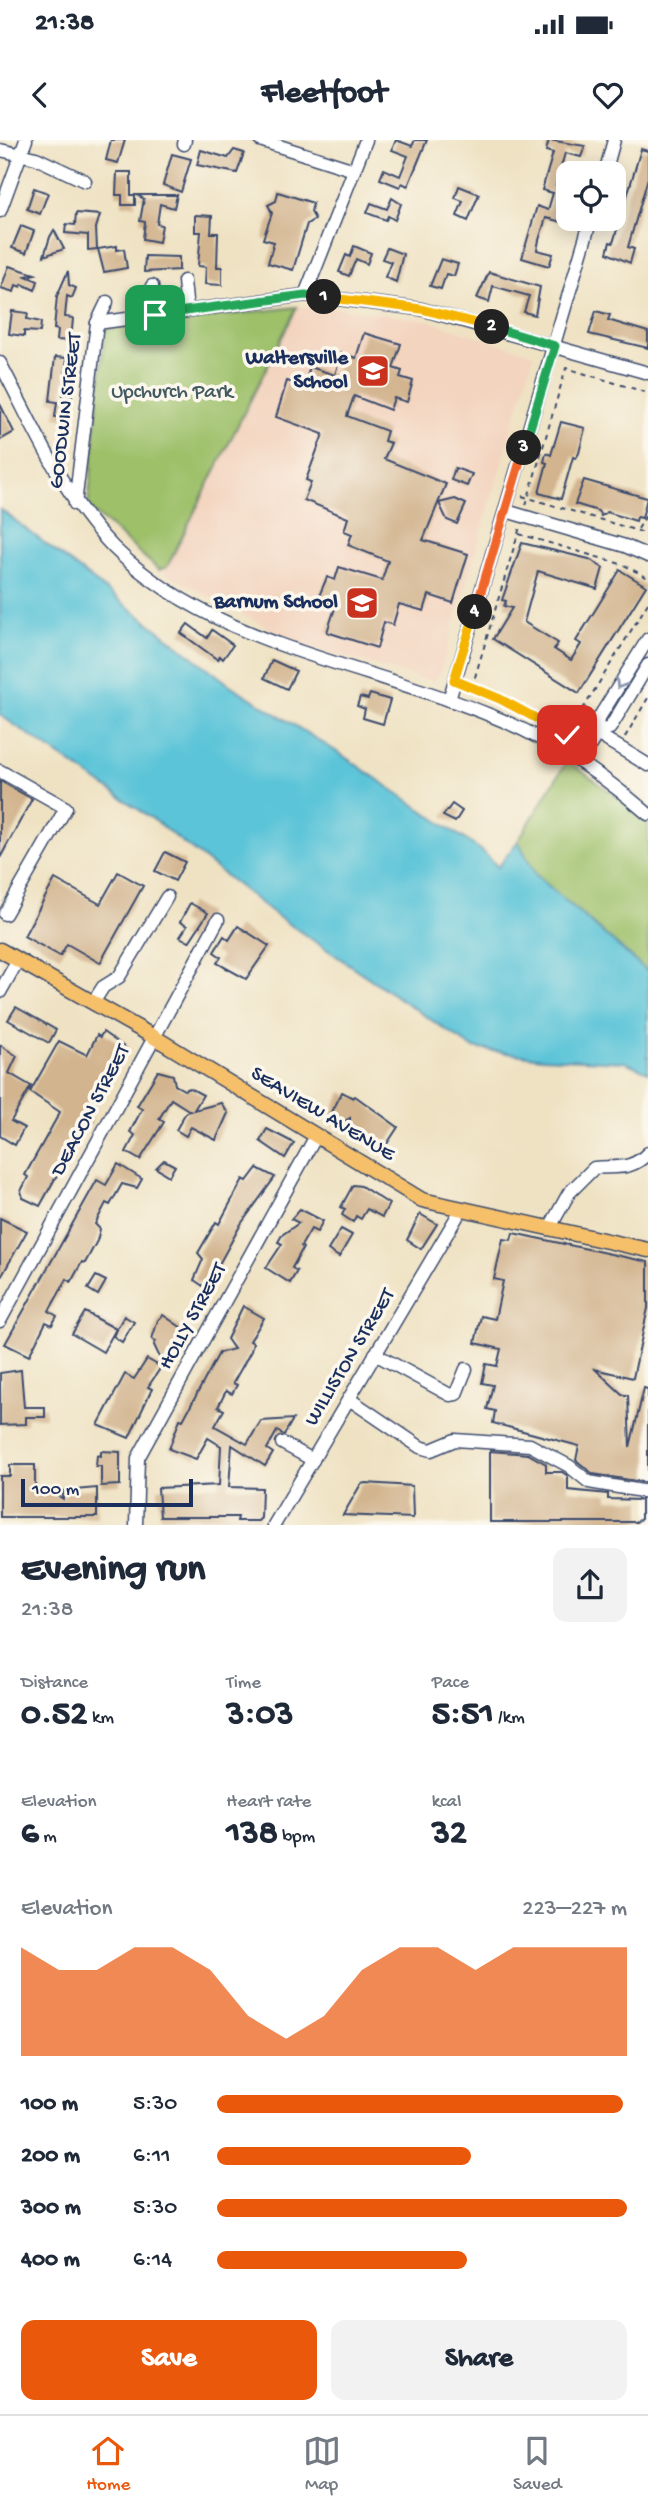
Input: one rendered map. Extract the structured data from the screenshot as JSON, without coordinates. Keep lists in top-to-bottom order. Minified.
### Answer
{"streets":{"main road":["SEAVIEW AVENUE"],"street":["GOODWIN STREET","DEACON STREET","HOLLY STREET","WILLISTON STREET"]},"crossings":[["DEACON STREET","SEAVIEW AVENUE"],["SEAVIEW AVENUE","HOLLY STREET"],["SEAVIEW AVENUE","WILLISTON STREET"]],"parks":["Upchurch Park"],"places":{"school or university":["Waltersville School","Barnum School"]},"scale_bar":"100 m","page":{"status":"21:38","header":"Fleetfoot","pins":["1","2","3","4"],"scale":"100 m","heading":["Evening run","21:38"],"stats":[["Distance","0.52 km"],["Time","3:03"],["Pace","5:51 /km"],["Elevation","6 m"],["Heart rate","138 bpm"],["kcal","32"]],"chart":["Elevation","223–227 m"],"list":[{"name":"100 m","note":"5:30"},{"name":"200 m","note":"6:11"},{"name":"300 m","note":"5:30"},{"name":"400 m","note":"6:14"}],"buttons":["Save","Share"],"tabs":["Home","Map","Saved"]}}
